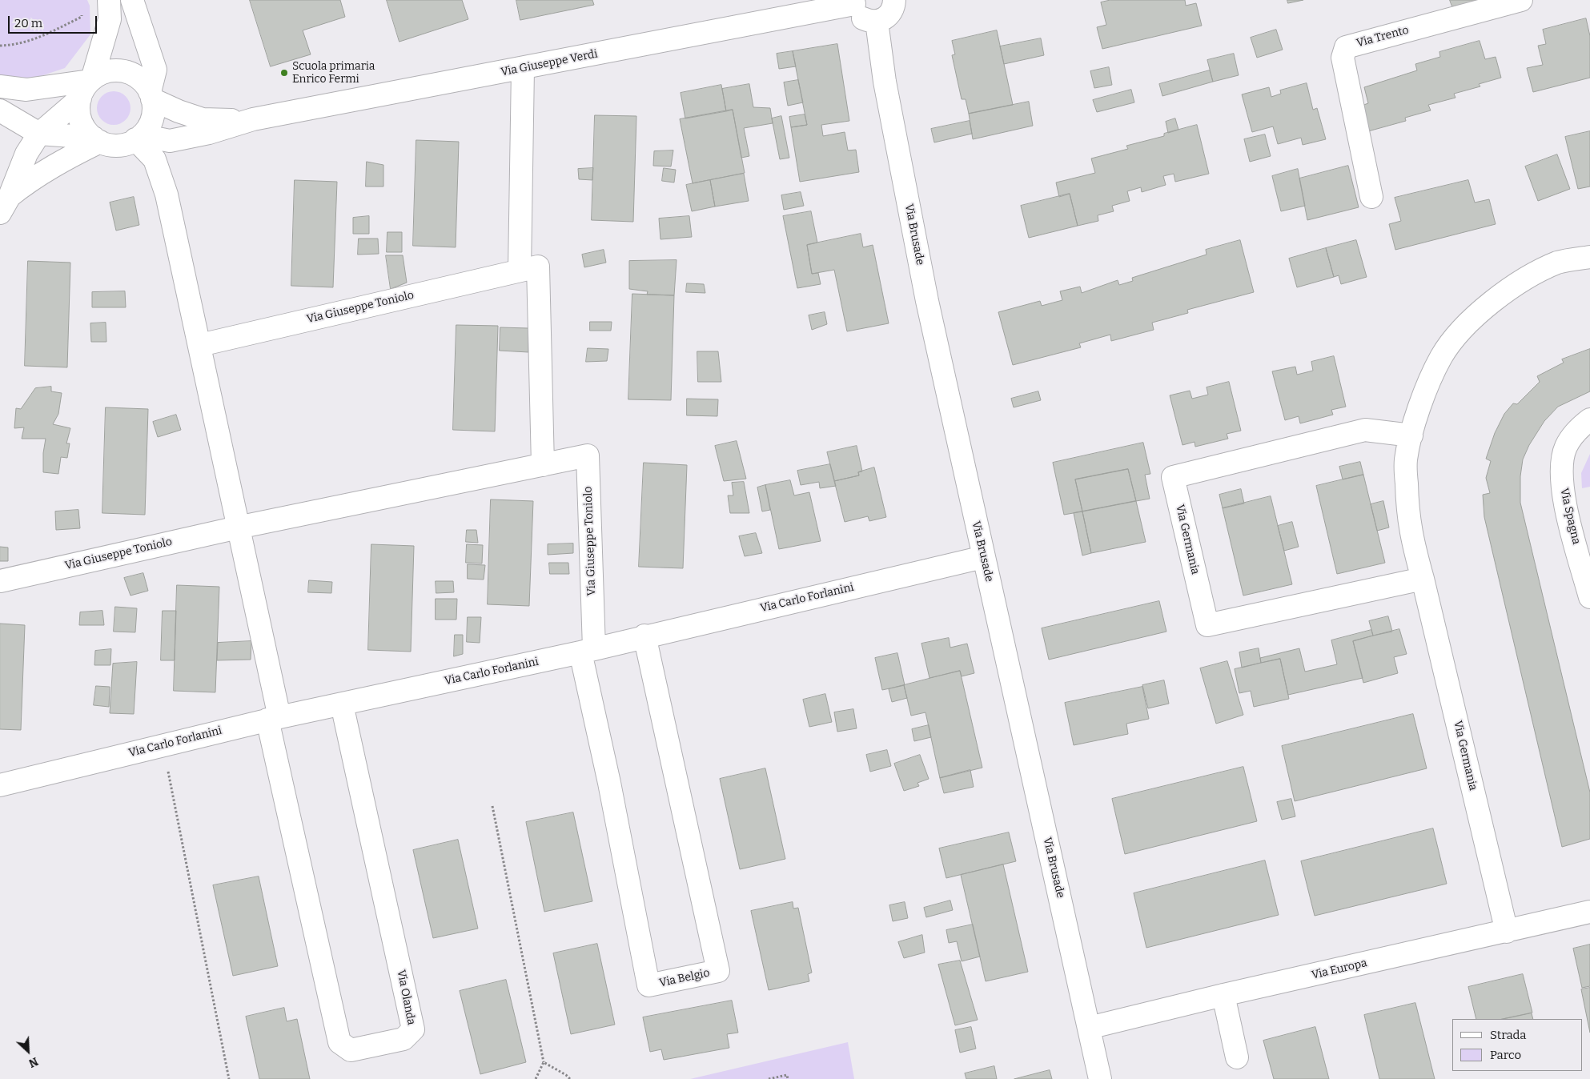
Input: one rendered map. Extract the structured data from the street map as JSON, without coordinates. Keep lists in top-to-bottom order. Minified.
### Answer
{"streets":{"street":["Via Trento","Via Giuseppe Verdi","Via Brusade","Via Giuseppe Toniolo","Via Spagna","Via Germania","Via Carlo Forlanini","Via Europa","Via Belgio","Via Olanda"]},"crossings":[["Via Giuseppe Verdi","Via Brusade"],["Via Brusade","Via Carlo Forlanini"],["Via Brusade","Via Europa"],["Via Giuseppe Toniolo","Via Carlo Forlanini"],["Via Giuseppe Toniolo","Via Belgio"],["Via Germania","Via Europa"],["Via Carlo Forlanini","Via Belgio"],["Via Carlo Forlanini","Via Olanda"]],"places":["Scuola primaria Enrico Fermi"],"legend":["Strada","Parco"],"scale_bar":"20 m","north":"bottom right"}
